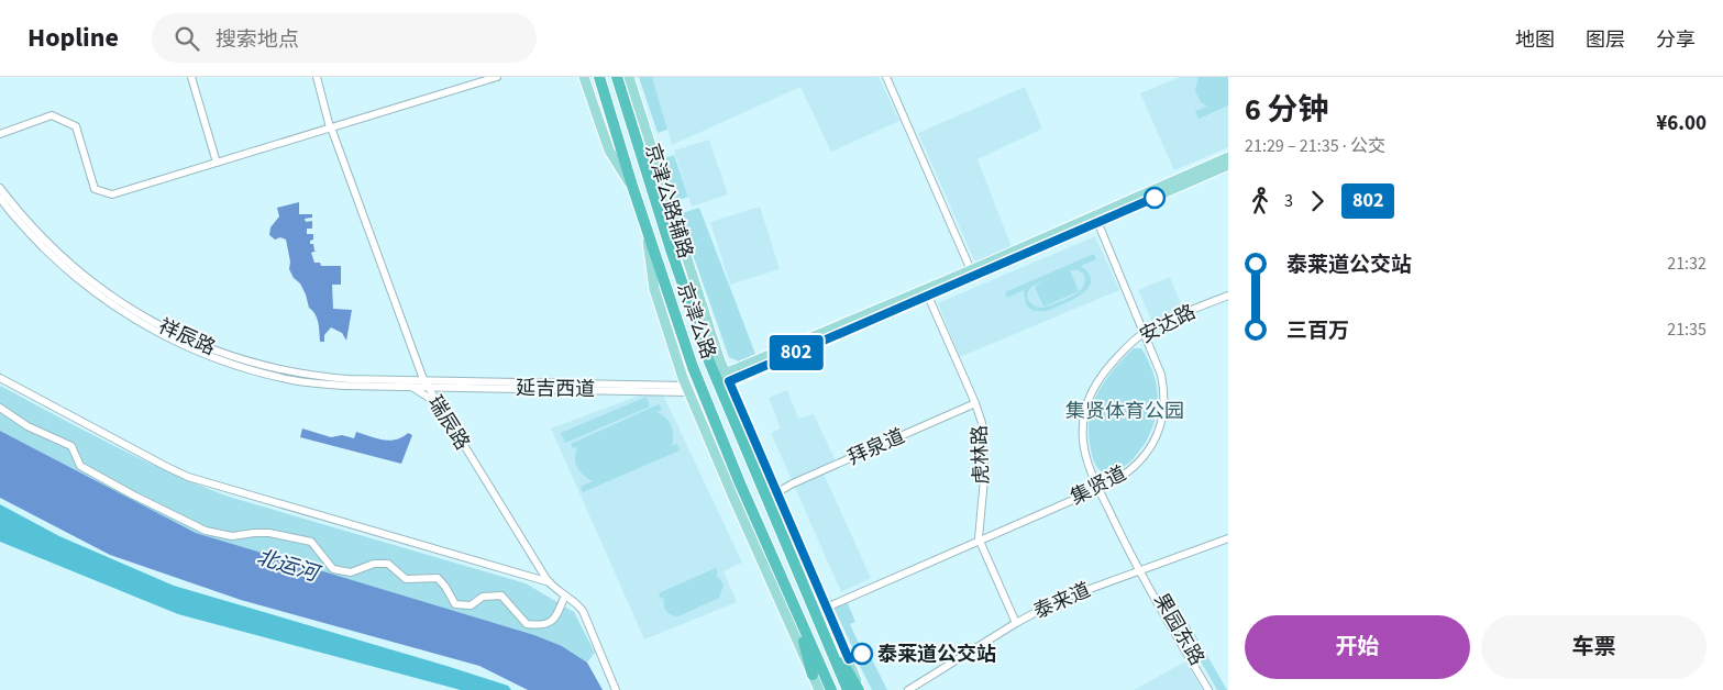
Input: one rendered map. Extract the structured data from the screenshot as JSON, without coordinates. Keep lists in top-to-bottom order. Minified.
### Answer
{"streets":{"highway":["京津公路"],"main road":["京津公路辅路"],"street":["安达路","祥辰路","延吉西道","瑞辰路","拜泉道","虎林路","集贤道","泰来道","果园东路"]},"crossings":[["京津公路辅路","京津公路"],["京津公路辅路","延吉西道"],["京津公路辅路","拜泉道"],["京津公路辅路","集贤道"],["安达路","集贤道"],["安达路","泰来道"],["安达路","果园东路"],["祥辰路","延吉西道"],["祥辰路","瑞辰路"],["延吉西道","瑞辰路"],["拜泉道","虎林路"],["虎林路","集贤道"],["虎林路","泰来道"],["泰来道","果园东路"]],"water":["北运河"],"parks":["集贤体育公园"],"places":["泰莱道公交站"],"lines":["bus line 802"],"page":{"header":"Hopline","search":"搜索地点","nav":["地图","图层","分享"],"on_map":"802","heading":["6 分钟","21:29 – 21:35 · 公交","¥6.00"],"legs":["3","802"],"list":[{"name":"泰莱道公交站","value":"21:32"},{"name":"三百万","value":"21:35"}],"buttons":["开始","车票"]}}
